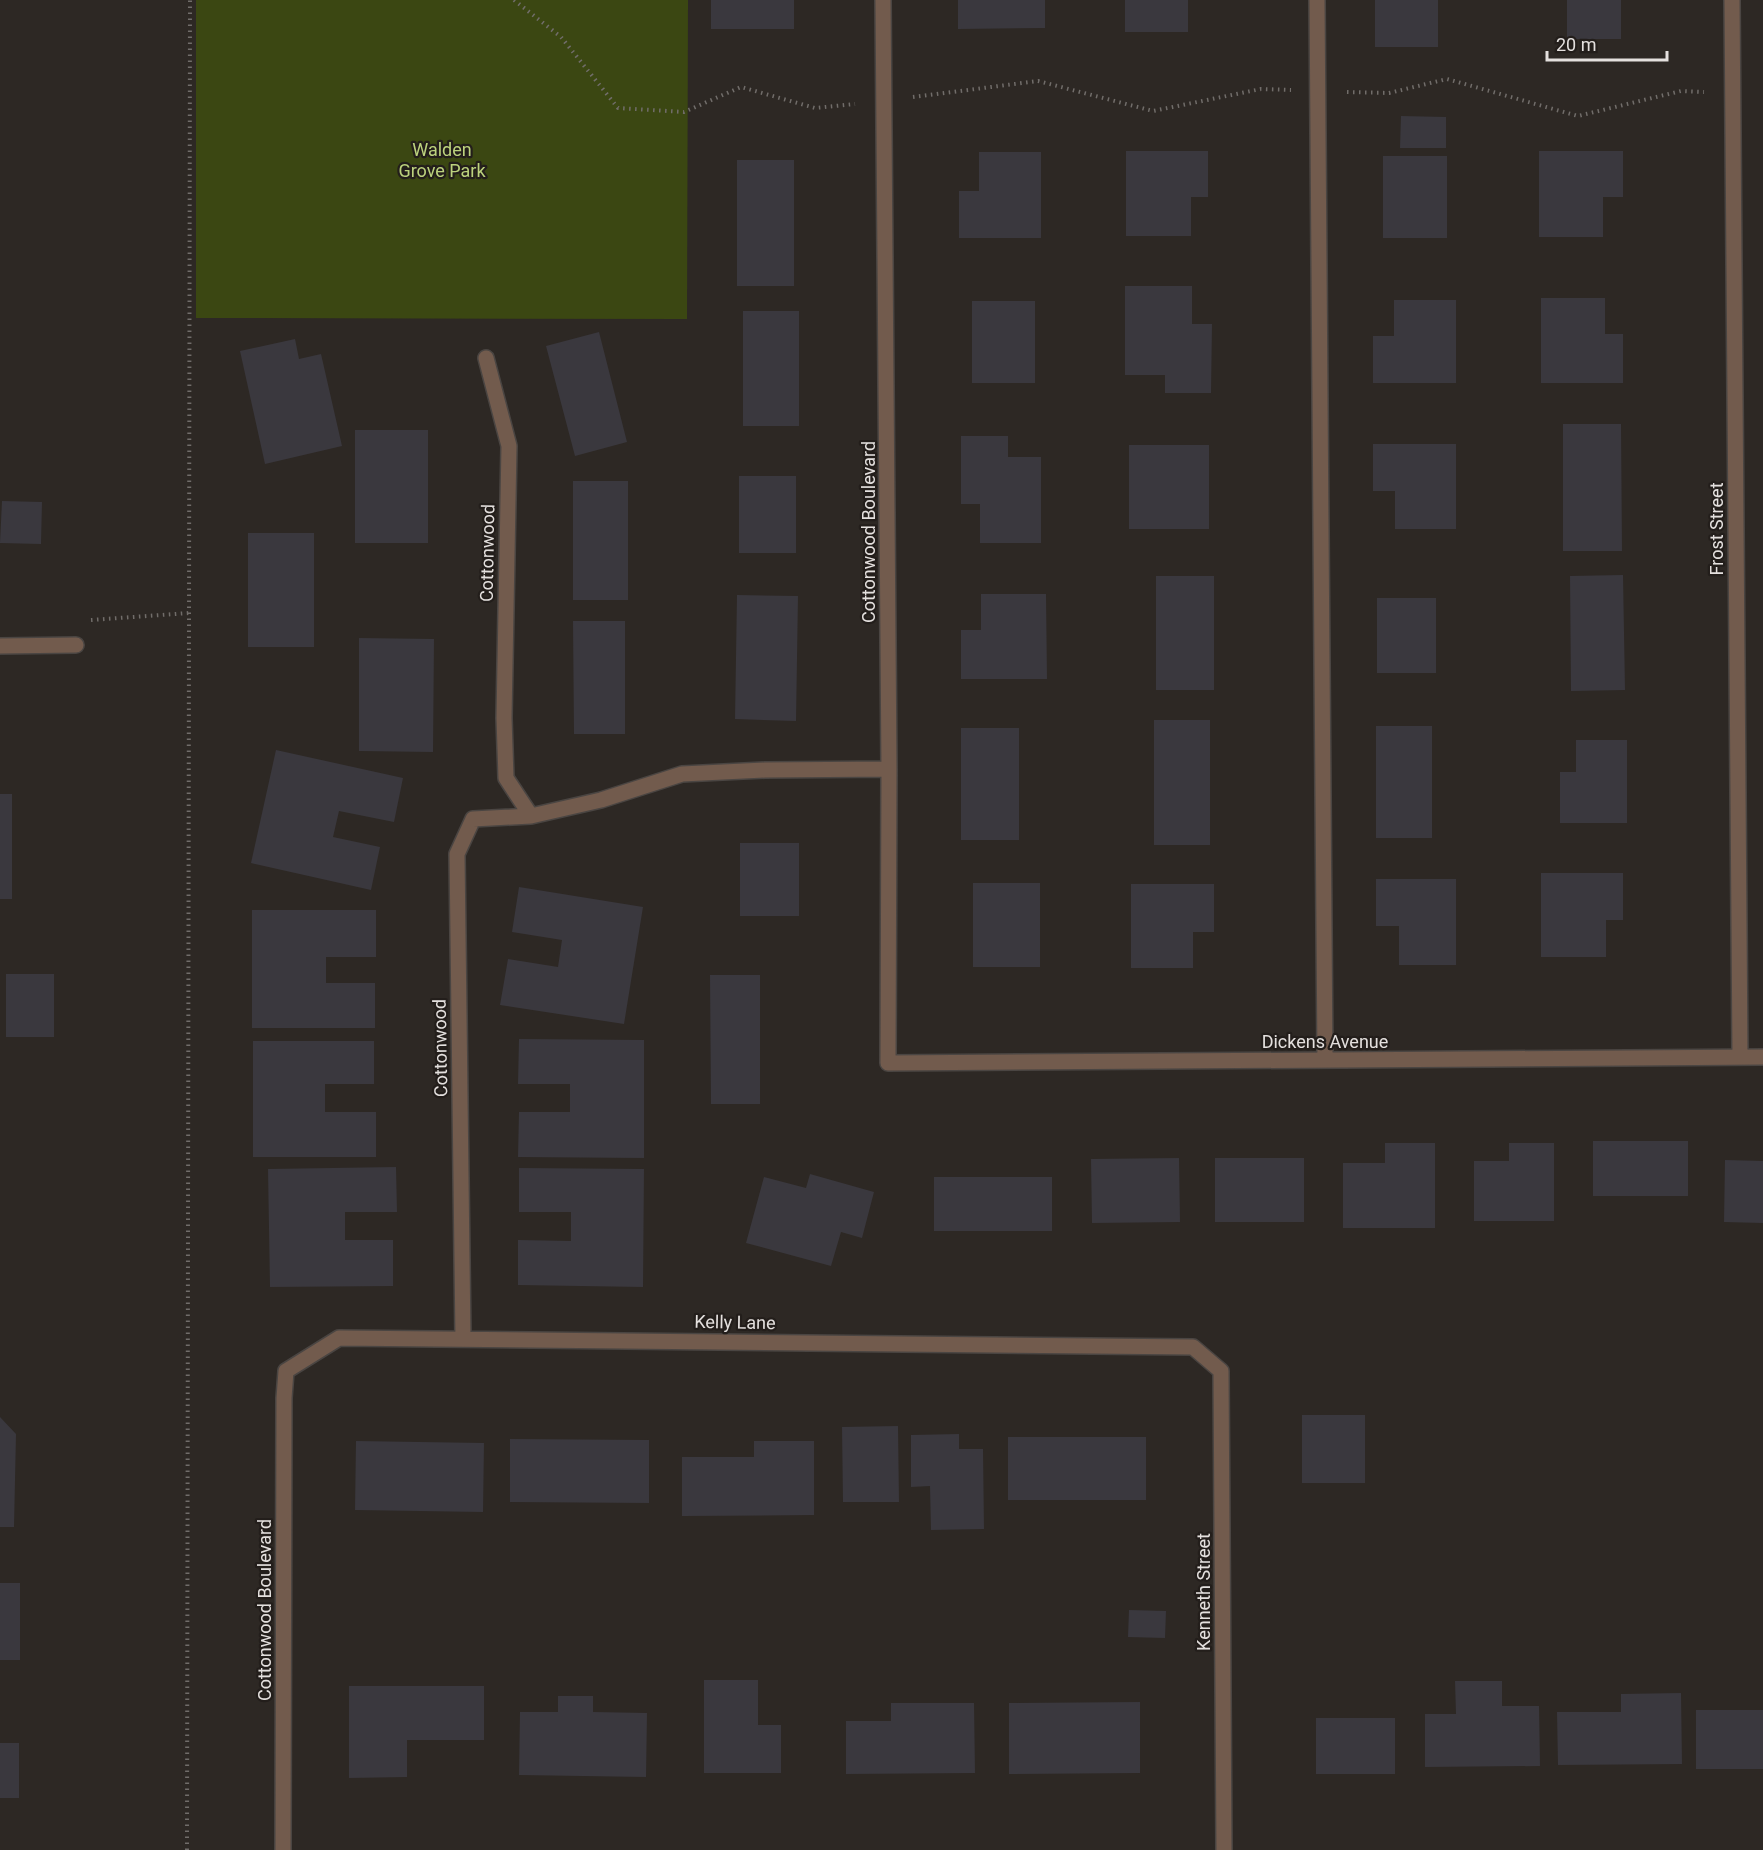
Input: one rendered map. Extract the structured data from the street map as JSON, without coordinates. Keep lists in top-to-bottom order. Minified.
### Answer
{"streets":{"street":["Frost Street","Cottonwood Boulevard","Cottonwood","Dickens Avenue","Kelly Lane","Kenneth Street"]},"crossings":[["Frost Street","Dickens Avenue"],["Cottonwood Boulevard","Cottonwood"],["Cottonwood Boulevard","Dickens Avenue"],["Cottonwood Boulevard","Kelly Lane"],["Cottonwood","Kelly Lane"],["Kelly Lane","Kenneth Street"]],"parks":["Walden Grove Park"],"scale_bar":"20 m"}
